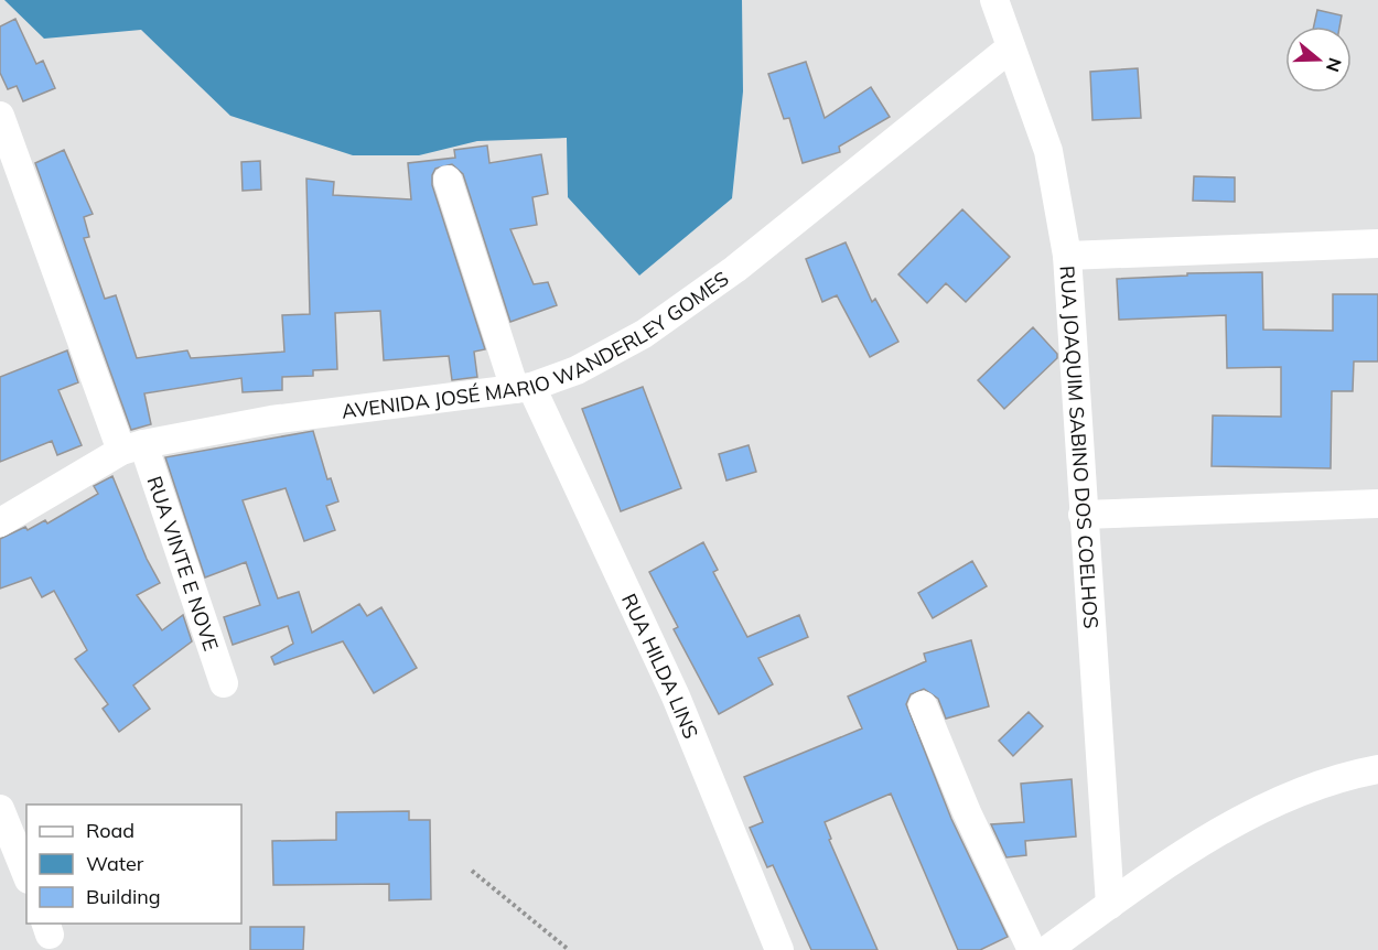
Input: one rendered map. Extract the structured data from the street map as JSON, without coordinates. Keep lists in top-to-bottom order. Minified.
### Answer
{"streets":{"street":["AVENIDA JOSÉ MARIO WANDERLEY GOMES","RUA JOAQUIM SABINO DOS COELHOS","RUA VINTE E NOVE","RUA HILDA LINS"]},"crossings":[["AVENIDA JOSÉ MARIO WANDERLEY GOMES","RUA JOAQUIM SABINO DOS COELHOS"],["AVENIDA JOSÉ MARIO WANDERLEY GOMES","RUA VINTE E NOVE"],["AVENIDA JOSÉ MARIO WANDERLEY GOMES","RUA HILDA LINS"]],"legend":["Road","Water","Building"],"north":"right"}
